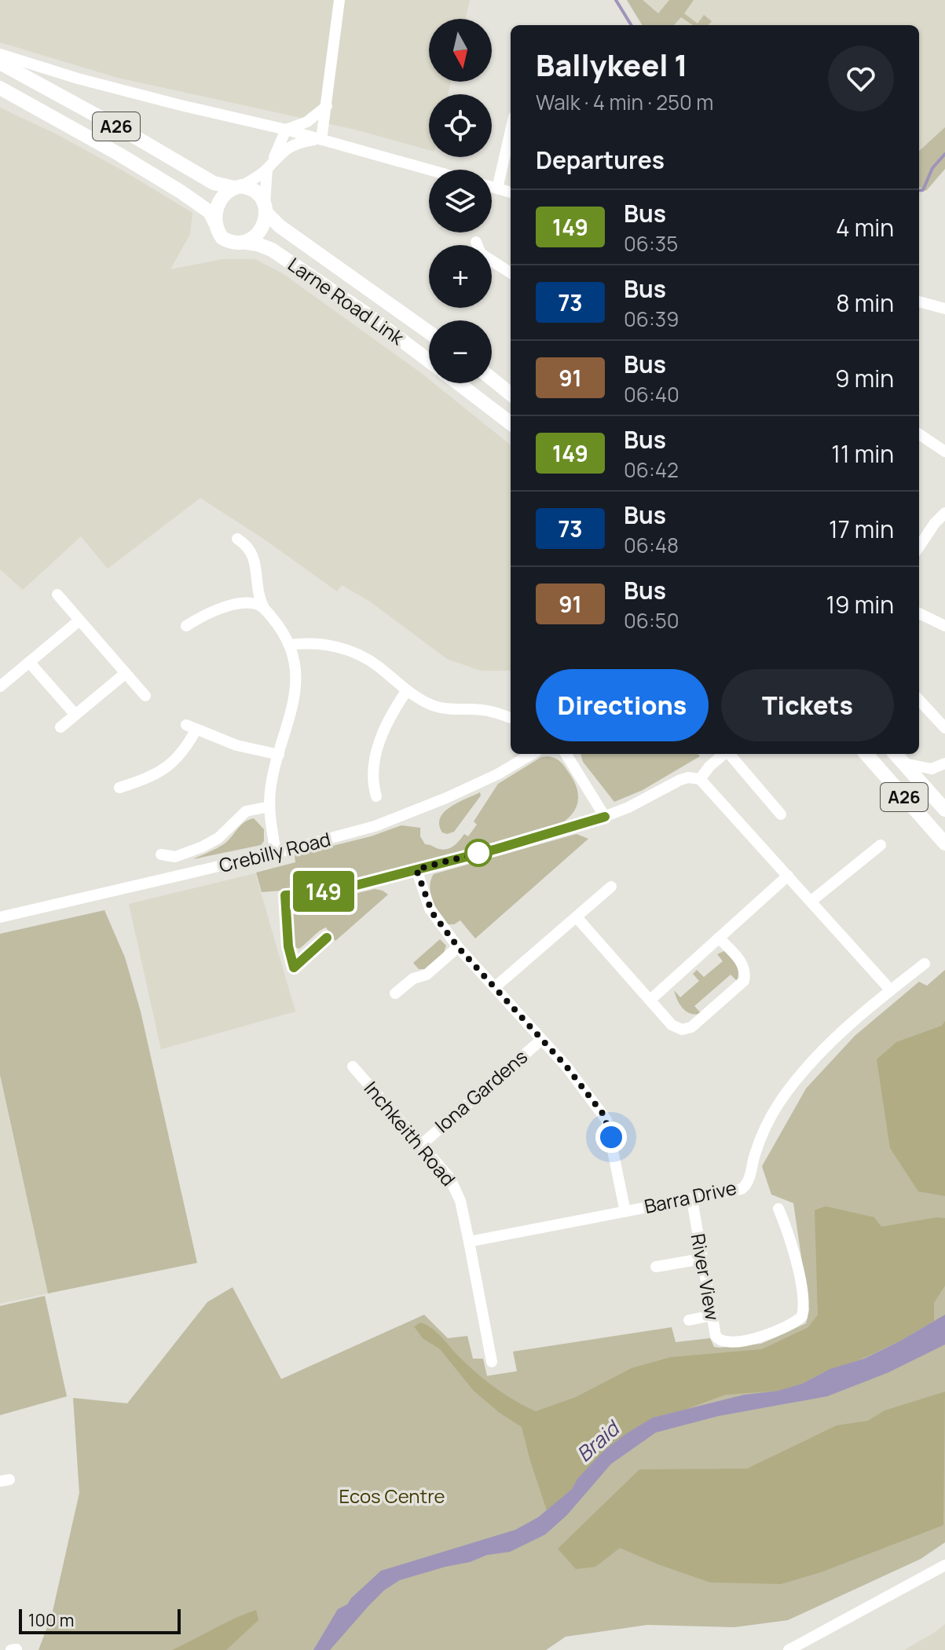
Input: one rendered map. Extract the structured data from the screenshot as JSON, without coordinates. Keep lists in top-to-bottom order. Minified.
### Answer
{"streets":{"main road":["A26","Larne Road Link"],"street":["Crebilly Road","Iona Gardens","Inchkeith Road","Barra Drive","River View"]},"crossings":[["A26","Larne Road Link"],["Iona Gardens","Inchkeith Road"],["Inchkeith Road","Barra Drive"],["Barra Drive","River View"]],"water":["Braid"],"parks":["Ecos Centre"],"lines":["bus line 149"],"scale_bar":"100 m","north":"bottom","page":{"on_map":"149","map_buttons":["+","−"],"heading":[["Ballykeel 1","Walk · 4 min · 250 m"],"Departures"],"list":[{"mark":"149","name":"Bus","note":"06:35","value":"4 min"},{"mark":"73","name":"Bus","note":"06:39","value":"8 min"},{"mark":"91","name":"Bus","note":"06:40","value":"9 min"},{"mark":"149","name":"Bus","note":"06:42","value":"11 min"},{"mark":"73","name":"Bus","note":"06:48","value":"17 min"},{"mark":"91","name":"Bus","note":"06:50","value":"19 min"}],"buttons":["Directions","Tickets"],"scale":"100 m"}}
